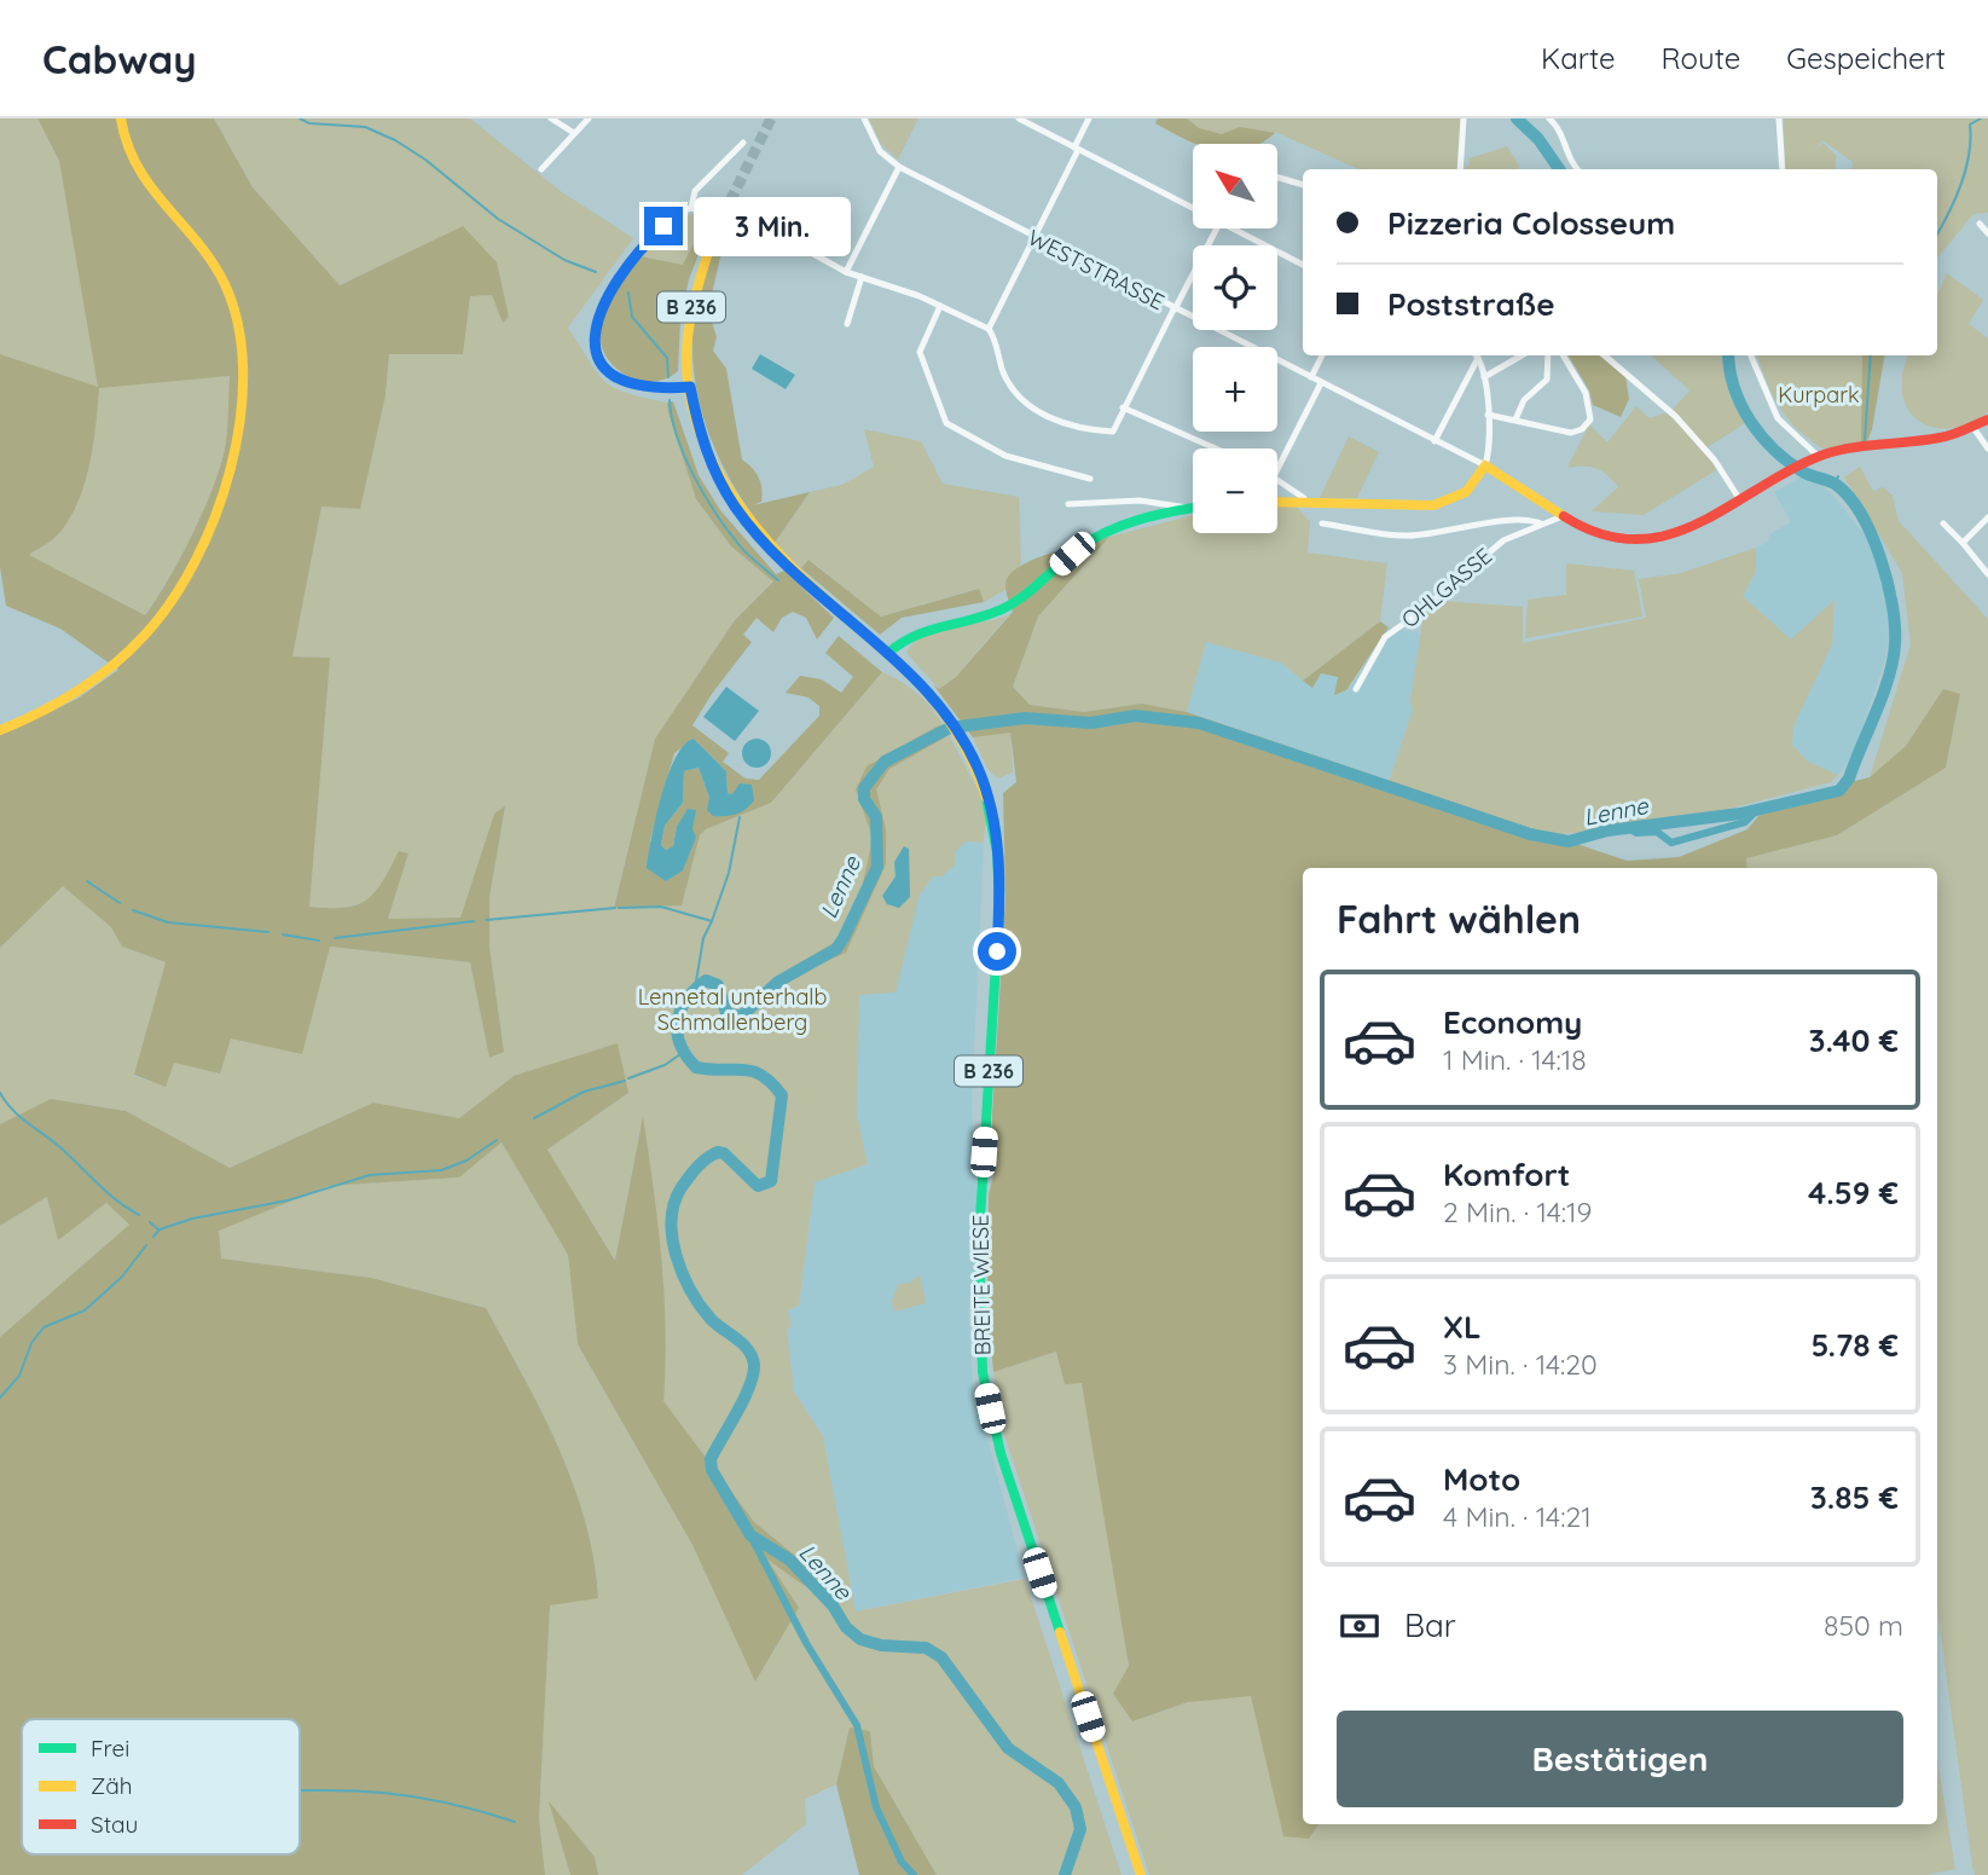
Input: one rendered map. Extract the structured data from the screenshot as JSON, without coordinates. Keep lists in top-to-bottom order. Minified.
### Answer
{"streets":{"main road":["B 236","BREITE WIESE"],"street":["WESTSTRASSE","OHLGASSE"]},"crossings":[["B 236","BREITE WIESE"]],"water":["Lenne"],"parks":["Kurpark","Lennetal unterhalb Schmallenberg"],"legend":["Frei","Zäh","Stau"],"north":"top left","page":{"header":"Cabway","nav":["Karte","Route","Gespeichert"],"map_buttons":["+","−"],"banner":["Pizzeria Colosseum","Poststraße"],"bubble":"3 Min.","heading":"Fahrt wählen","list":[{"name":"Economy","note":"1 Min. · 14:18","value":"3.40 €"},{"name":"Komfort","note":"2 Min. · 14:19","value":"4.59 €"},{"name":"XL","note":"3 Min. · 14:20","value":"5.78 €"},{"name":"Moto","note":"4 Min. · 14:21","value":"3.85 €"}],"pay":["Bar","850 m"],"buttons":"Bestätigen"}}
